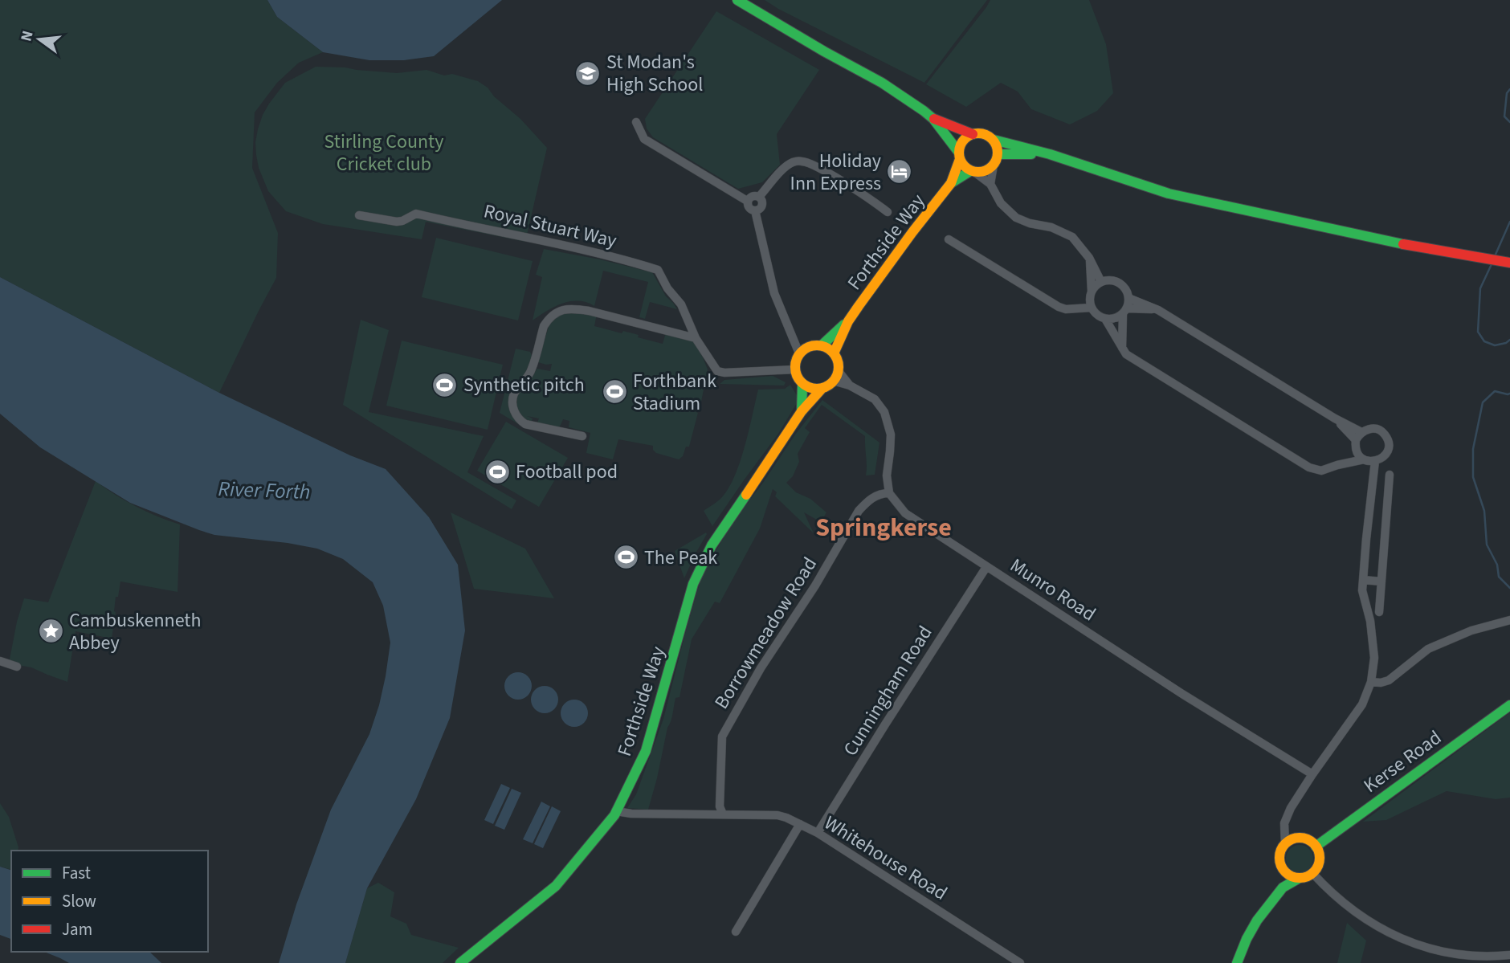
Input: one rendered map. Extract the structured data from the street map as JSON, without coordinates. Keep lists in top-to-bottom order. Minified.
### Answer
{"streets":{"main road":["Forthside Way","Kerse Road"],"street":["Royal Stuart Way","Munro Road","Borrowmeadow Road","Cunningham Road","Whitehouse Road"]},"crossings":[["Royal Stuart Way","Forthside Way"],["Forthside Way","Whitehouse Road"],["Munro Road","Borrowmeadow Road"],["Munro Road","Cunningham Road"],["Borrowmeadow Road","Whitehouse Road"],["Cunningham Road","Whitehouse Road"]],"districts":["Springkerse"],"water":["River Forth"],"parks":["Stirling County Cricket club"],"places":{"school or university":["St Modan's High School"],"hotel":["Holiday Inn Express"],"sports":["Synthetic pitch","Forthbank Stadium","Football pod","The Peak"],"place":["Cambuskenneth Abbey"]},"legend":["Fast","Slow","Jam"],"north":"left"}
